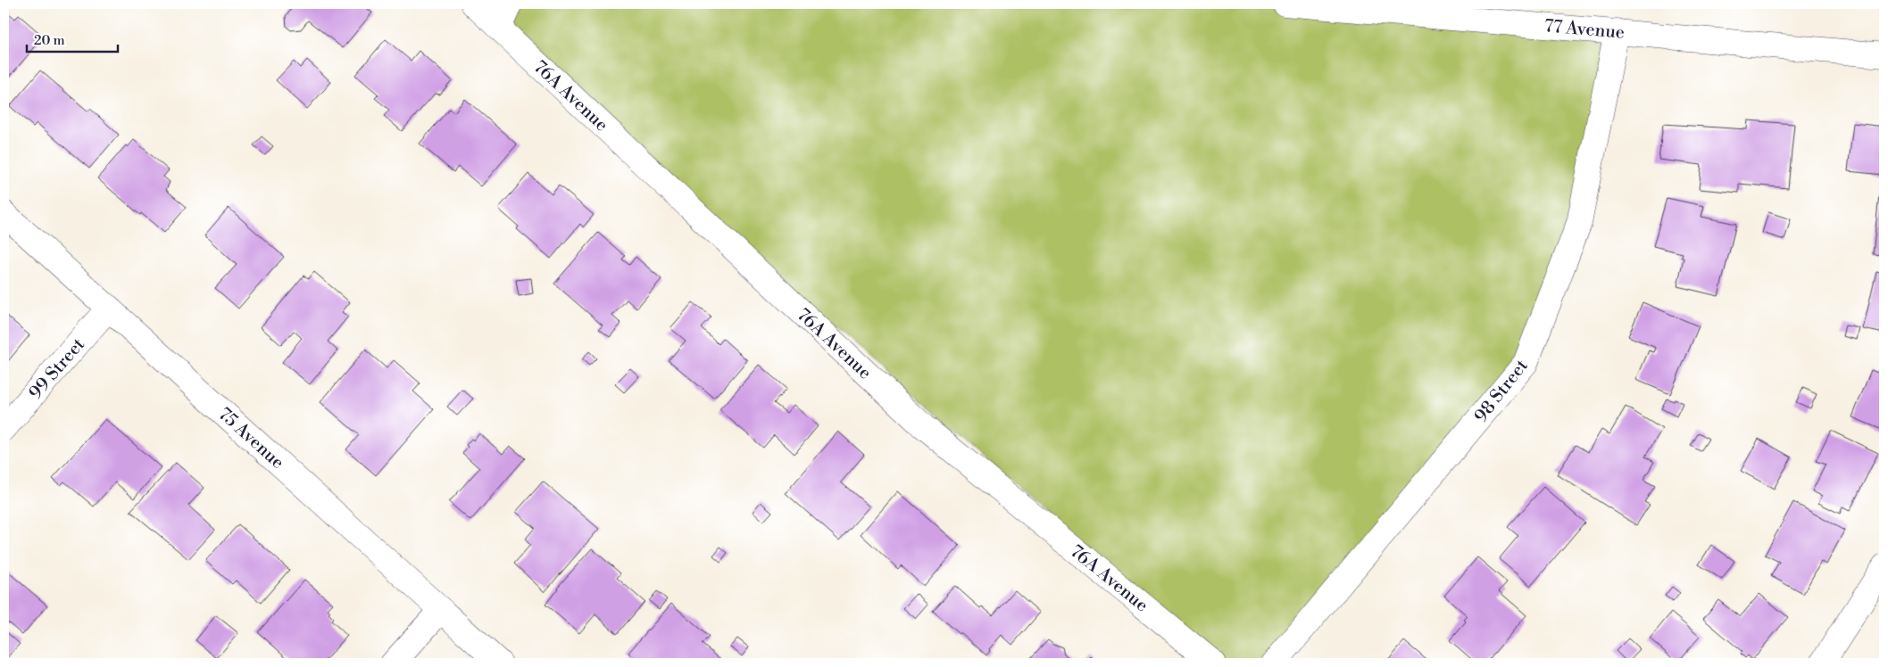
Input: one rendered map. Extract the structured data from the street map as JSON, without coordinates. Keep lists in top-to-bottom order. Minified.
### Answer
{"streets":{"street":["77 Avenue","76A Avenue","99 Street","98 Street","75 Avenue"]},"crossings":[["77 Avenue","98 Street"],["99 Street","75 Avenue"]],"scale_bar":"20 m"}
